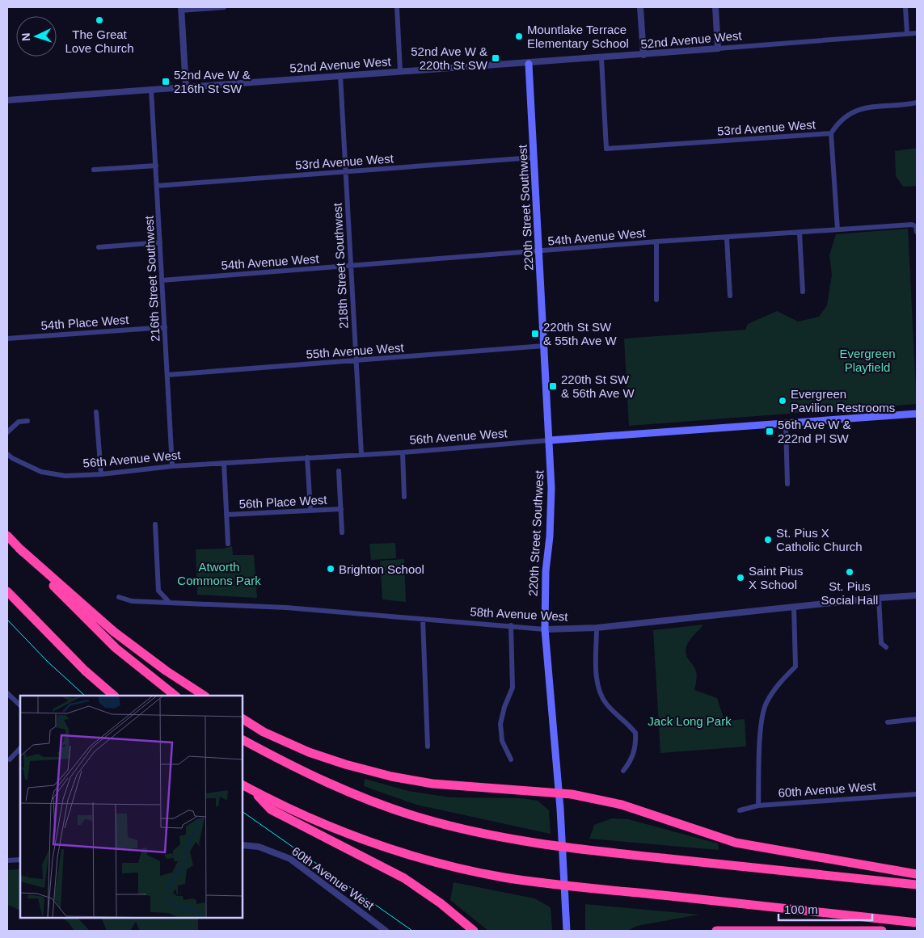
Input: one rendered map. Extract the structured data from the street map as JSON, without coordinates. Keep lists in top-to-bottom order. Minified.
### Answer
{"streets":{"main road":["220th Street Southwest","56th Avenue West"],"street":["52nd Avenue West","53rd Avenue West","54th Avenue West","218th Street Southwest","216th Street Southwest","54th Place West","55th Avenue West","56th Place West","58th Avenue West","60th Avenue West"]},"crossings":[["52nd Avenue West","53rd Avenue West"],["52nd Avenue West","220th Street Southwest"],["52nd Avenue West","218th Street Southwest"],["52nd Avenue West","216th Street Southwest"],["53rd Avenue West","220th Street Southwest"],["53rd Avenue West","218th Street Southwest"],["53rd Avenue West","216th Street Southwest"],["220th Street Southwest","54th Avenue West"],["220th Street Southwest","55th Avenue West"],["220th Street Southwest","56th Avenue West"],["220th Street Southwest","58th Avenue West"],["54th Avenue West","218th Street Southwest"],["54th Avenue West","216th Street Southwest"],["218th Street Southwest","55th Avenue West"],["218th Street Southwest","56th Avenue West"],["216th Street Southwest","54th Place West"],["216th Street Southwest","55th Avenue West"],["216th Street Southwest","56th Avenue West"]],"parks":["Evergreen Playfield","Atworth Commons Park","Jack Long Park"],"places":{"other":["The Great Love Church","Mountlake Terrace Elementary School","Evergreen Pavilion Restrooms","St. Pius X Catholic Church","Brighton School","St. Pius Social Hall","Saint Pius X School"],"transit":["52nd Ave W & 220th St SW","52nd Ave W & 216th St SW","220th St SW & 55th Ave W","220th St SW & 56th Ave W","56th Ave W & 222nd Pl SW"]},"scale_bar":"100 m","north":"left"}
